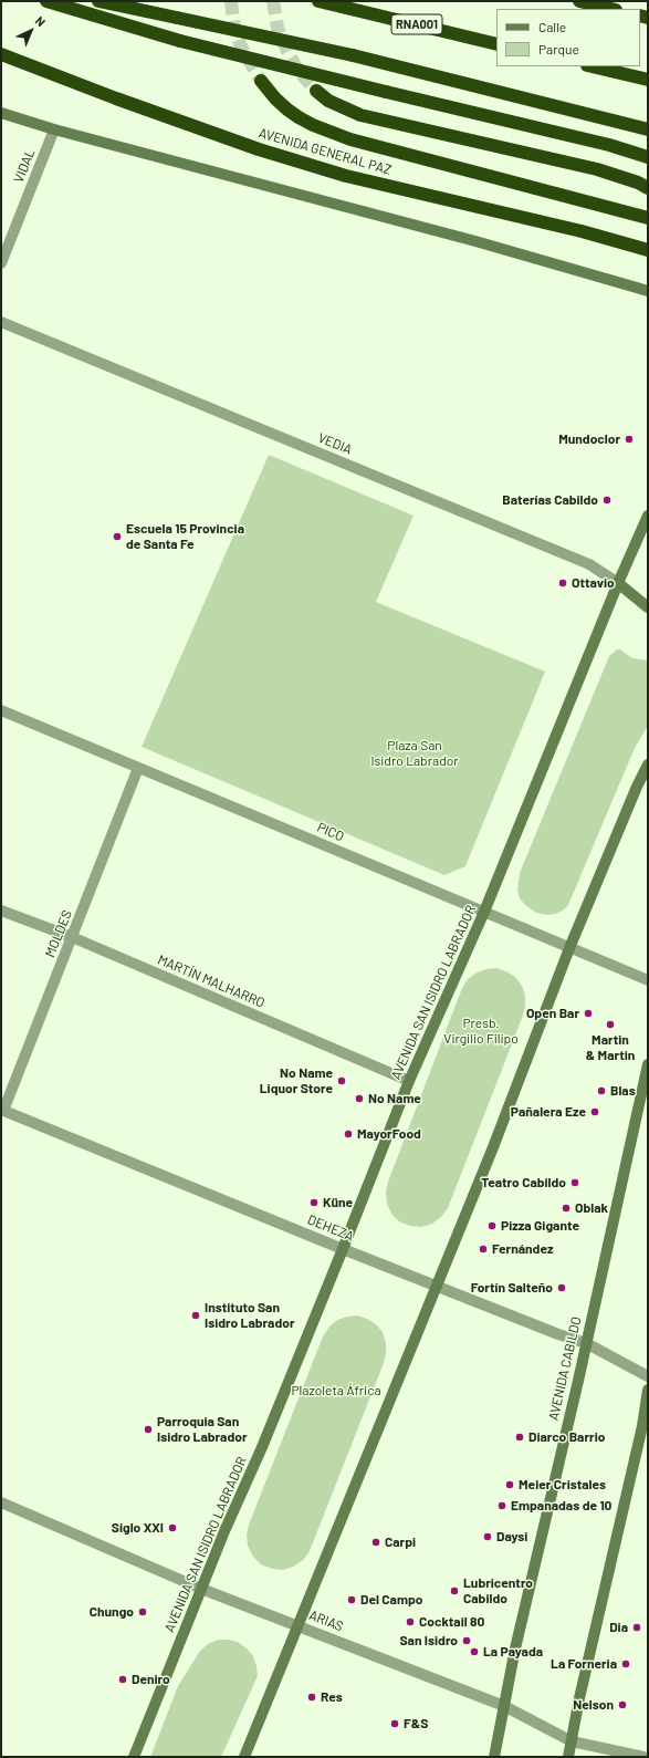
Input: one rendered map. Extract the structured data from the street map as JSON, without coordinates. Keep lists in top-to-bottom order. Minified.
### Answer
{"streets":{"highway":["RNA001","AVENIDA GENERAL PAZ"],"street":["VIDAL","VEDIA","PICO","MOLDES","MARTÍN MALHARRO","AVENIDA SAN ISIDRO LABRADOR","DEHEZA","AVENIDA CABILDO","ARIAS"]},"crossings":[["VEDIA","AVENIDA SAN ISIDRO LABRADOR"],["PICO","MOLDES"],["PICO","AVENIDA SAN ISIDRO LABRADOR"],["MOLDES","MARTÍN MALHARRO"],["MOLDES","DEHEZA"],["MARTÍN MALHARRO","AVENIDA SAN ISIDRO LABRADOR"],["AVENIDA SAN ISIDRO LABRADOR","DEHEZA"],["AVENIDA SAN ISIDRO LABRADOR","ARIAS"],["DEHEZA","AVENIDA CABILDO"],["AVENIDA CABILDO","ARIAS"]],"parks":["Plaza San Isidro Labrador","Presb. Virgilio Filipo","Plazoleta África"],"places":["Mundoclor","Baterías Cabildo","Escuela 15 Provincia de Santa Fe","Ottavio","Open Bar","Martin & Martin","No Name Liquor Store","Blas","No Name","Pañalera Eze","MayorFood","Teatro Cabildo","Küne","Oblak","Pizza Gigante","Fernández","Fortín Salteño","Instituto San Isidro Labrador","Parroquia San Isidro Labrador","Diarco Barrio","Meier Cristales","Empanadas de 10","Siglo XXI","Daysi","Carpi","Lubricentro Cabildo","Del Campo","Chungo","Cocktail 80","Dia","San Isidro","La Payada","La Forneria","Deniro","Res","Nelson","F&S"],"legend":["Calle","Parque"],"north":"top right"}
